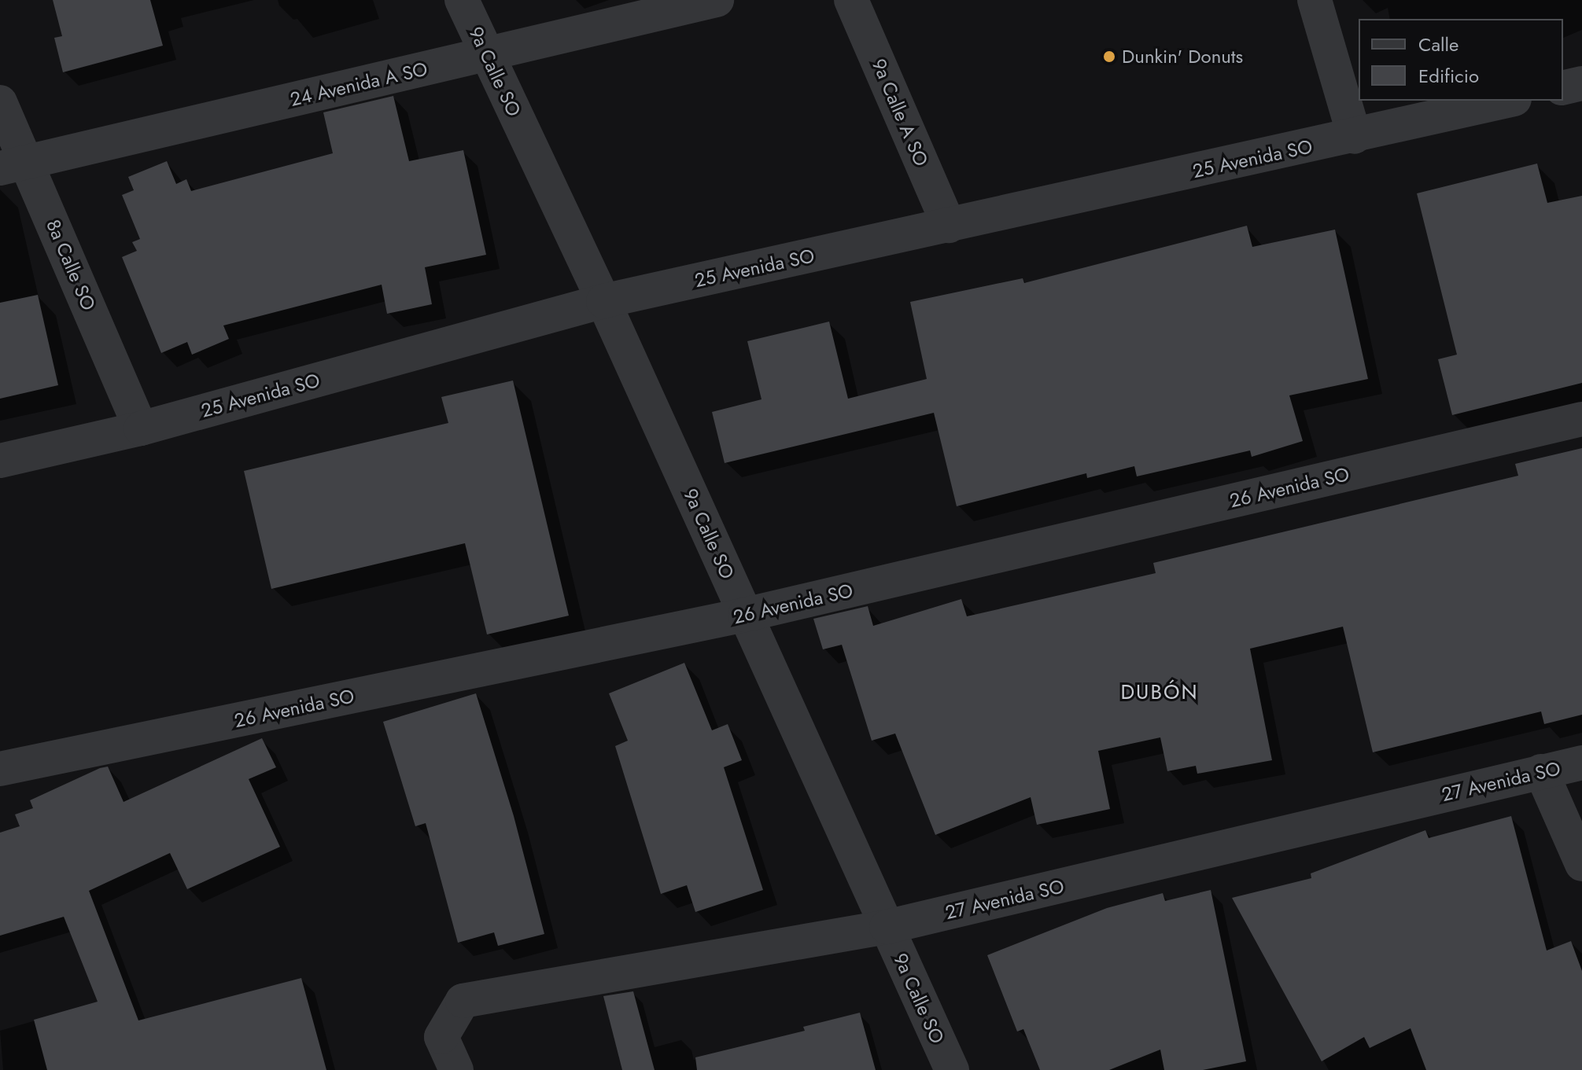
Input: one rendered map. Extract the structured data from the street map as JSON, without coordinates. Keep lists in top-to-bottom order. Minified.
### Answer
{"streets":{"street":["9a Calle SO","24 Avenida A SO","9a Calle A SO","25 Avenida SO","8a Calle SO","26 Avenida SO","27 Avenida SO"]},"crossings":[["9a Calle SO","24 Avenida A SO"],["9a Calle SO","25 Avenida SO"],["9a Calle SO","26 Avenida SO"],["9a Calle SO","27 Avenida SO"],["24 Avenida A SO","8a Calle SO"],["9a Calle A SO","25 Avenida SO"],["25 Avenida SO","8a Calle SO"]],"districts":["DUBÓN"],"places":["Dunkin' Donuts"],"legend":["Calle","Edificio"]}
